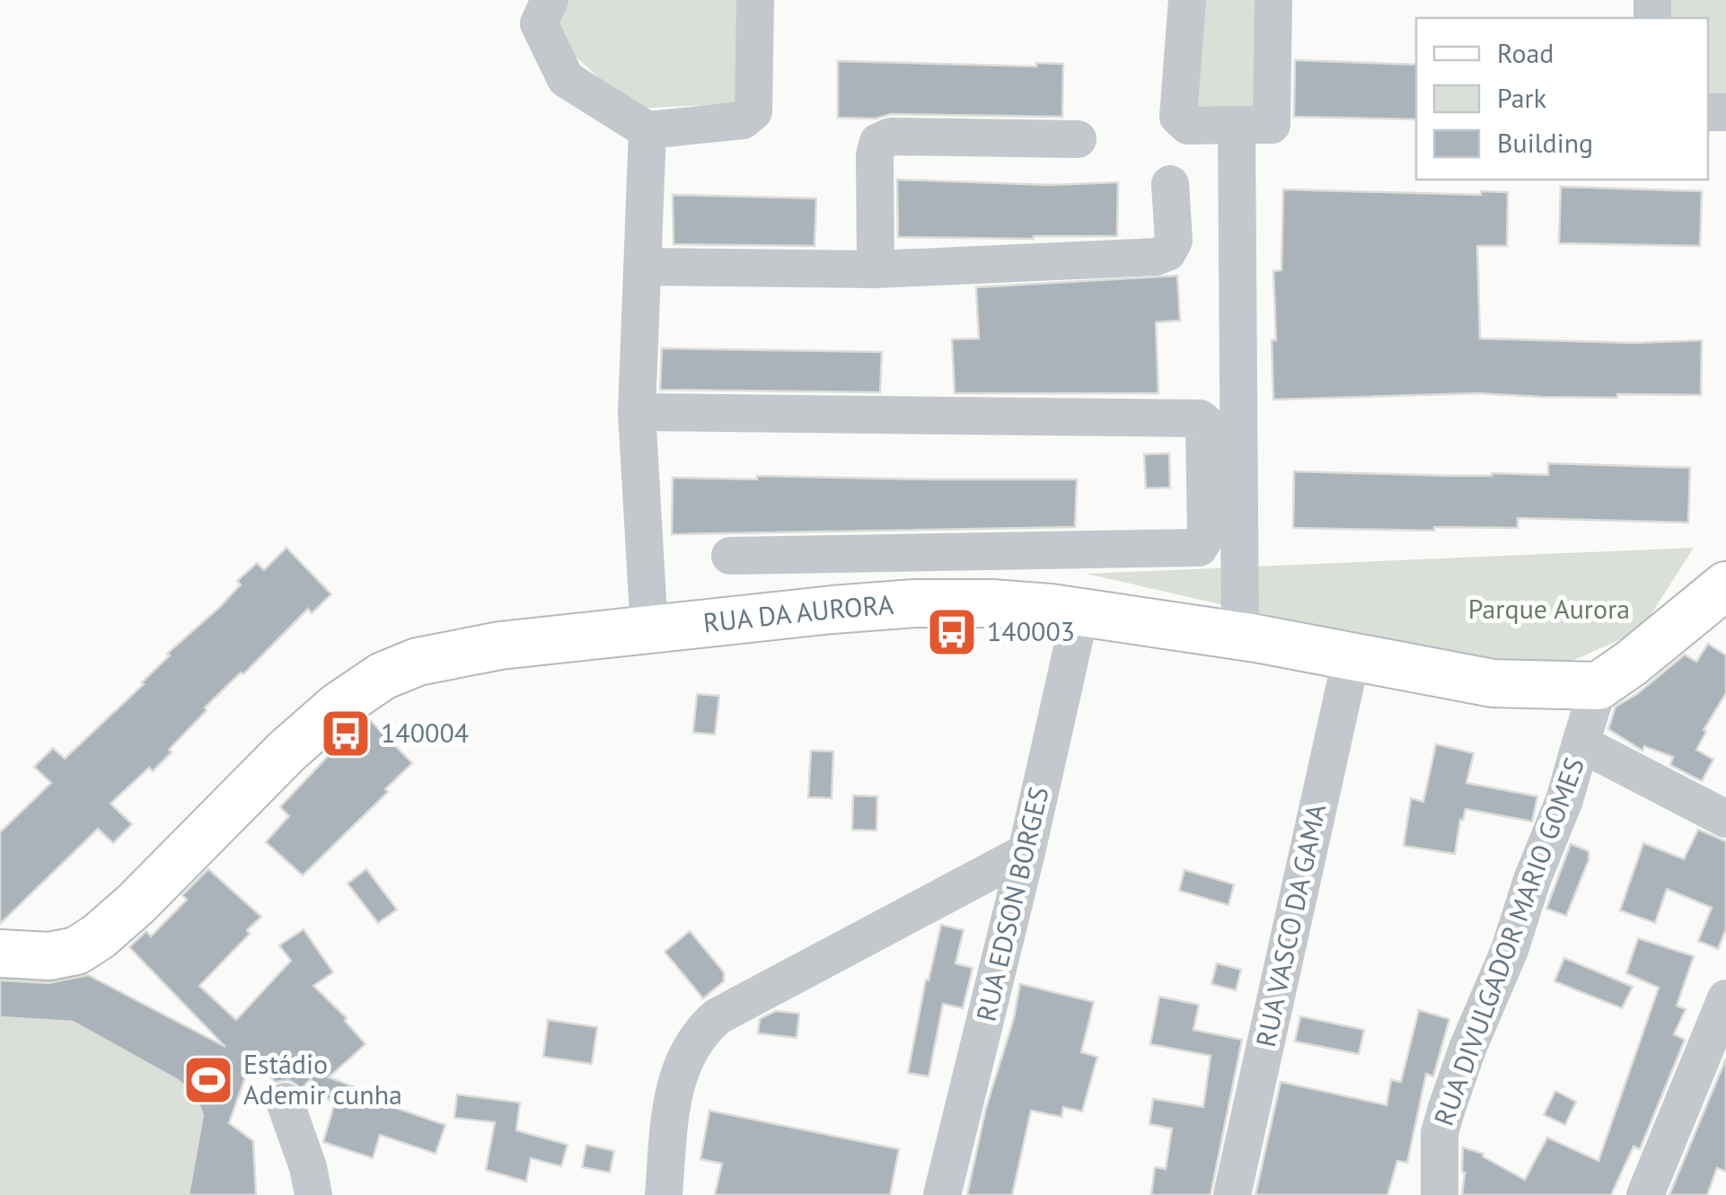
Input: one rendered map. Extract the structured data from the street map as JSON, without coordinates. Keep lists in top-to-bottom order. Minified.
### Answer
{"streets":{"main road":["RUA DA AURORA"],"street":["RUA EDSON BORGES","RUA VASCO DA GAMA","RUA DIVULGADOR MARIO GOMES"]},"crossings":[["RUA DA AURORA","RUA EDSON BORGES"],["RUA DA AURORA","RUA VASCO DA GAMA"],["RUA DA AURORA","RUA DIVULGADOR MARIO GOMES"]],"parks":["Parque Aurora"],"places":{"bus stop":["140003","140004"],"sports":["Estádio Ademir cunha"]},"legend":["Road","Park","Building"]}
